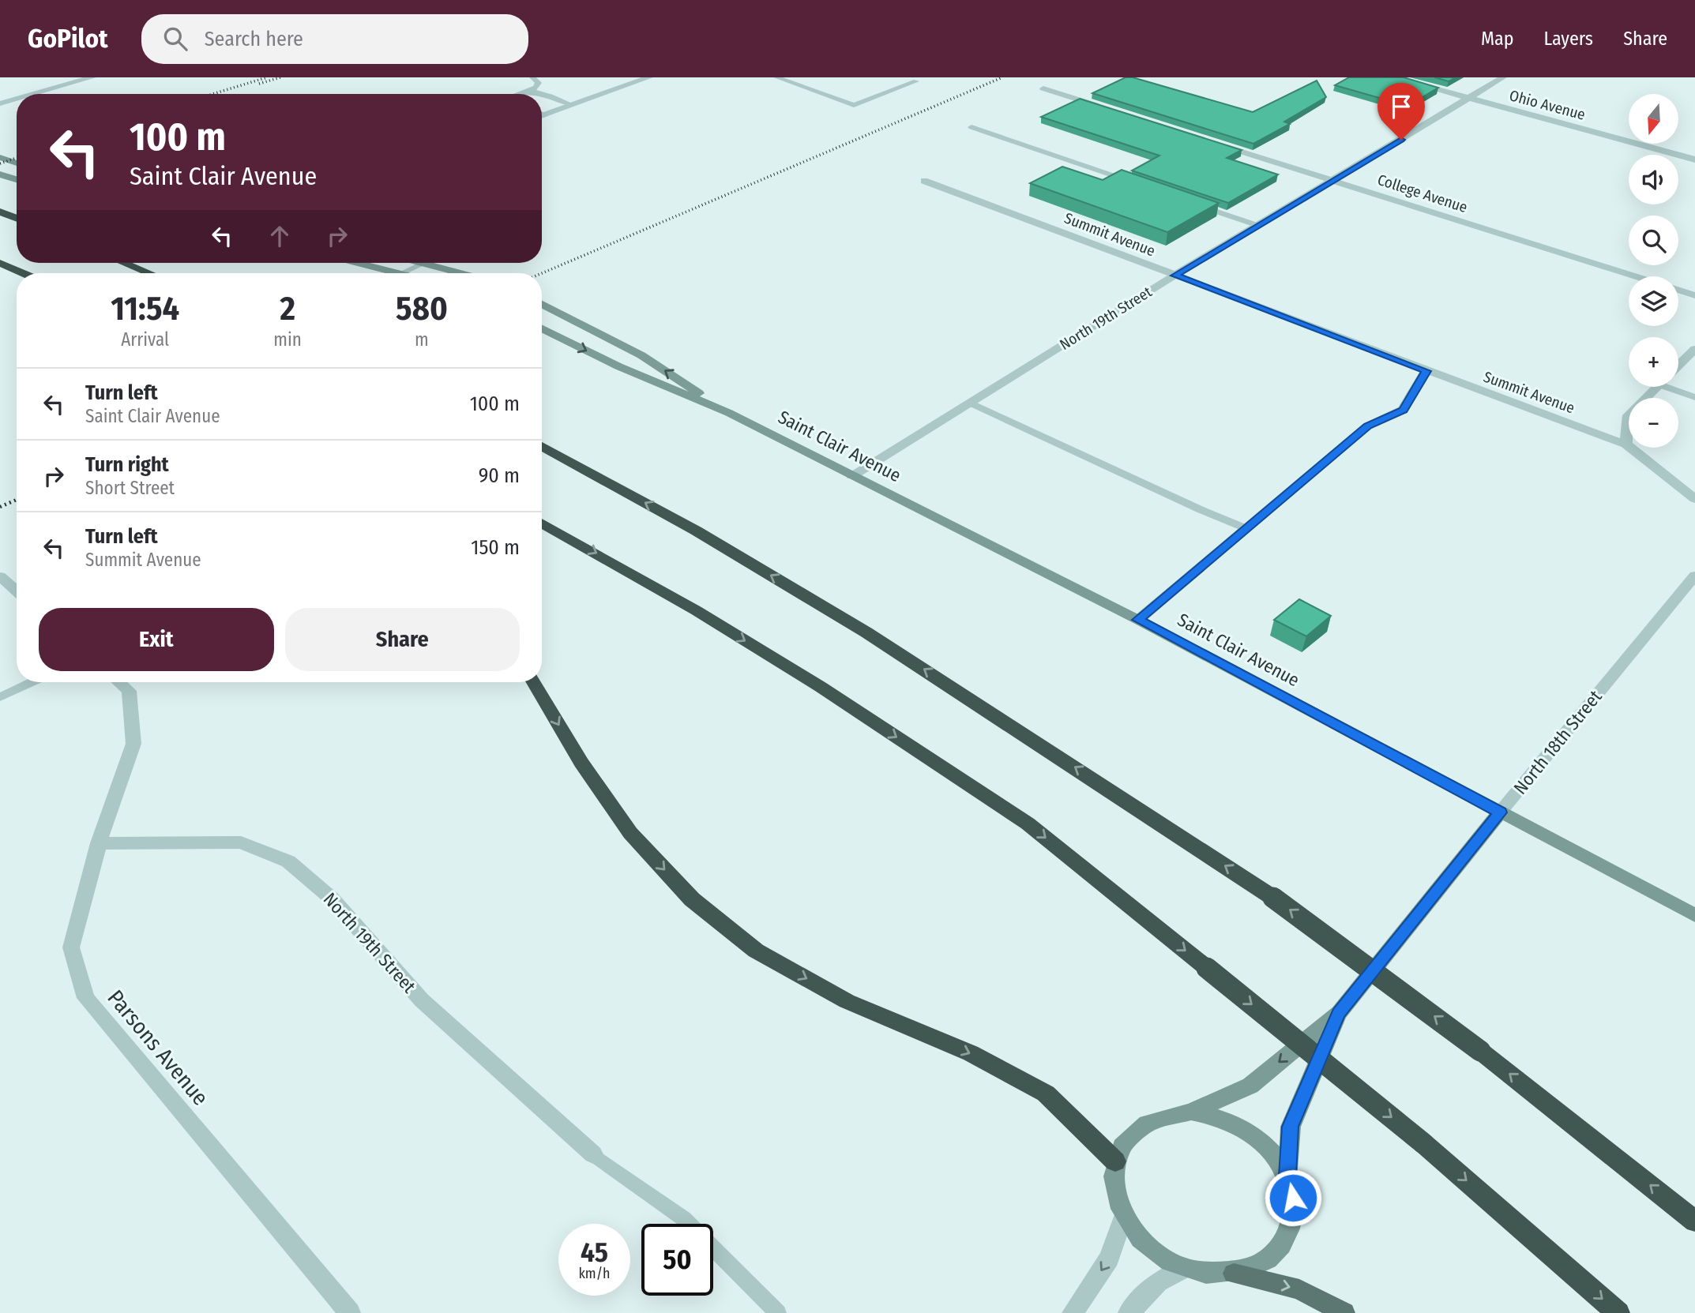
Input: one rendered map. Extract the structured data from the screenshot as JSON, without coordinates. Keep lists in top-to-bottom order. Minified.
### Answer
{"streets":{"main road":["Saint Clair Avenue","North 18th Street"],"street":["Ohio Avenue","College Avenue","Summit Avenue","North 19th Street","Parsons Avenue"]},"crossings":[["Ohio Avenue","North 19th Street"],["College Avenue","North 19th Street"],["Summit Avenue","North 19th Street"],["North 19th Street","Saint Clair Avenue"],["North 19th Street","Parsons Avenue"],["Saint Clair Avenue","North 18th Street"]],"north":"bottom","page":{"header":"GoPilot","search":"Search here","nav":["Map","Layers","Share"],"map_buttons":["+","−"],"turn":["100 m","Saint Clair Avenue"],"eta":["11:54","Arrival","2","min","580","m"],"list":[{"name":"Turn left","note":"Saint Clair Avenue","value":"100 m"},{"name":"Turn right","note":"Short Street","value":"90 m"},{"name":"Turn left","note":"Summit Avenue","value":"150 m"}],"buttons":["Exit","Share"],"speed":"45 km/h","limit":"50"}}
